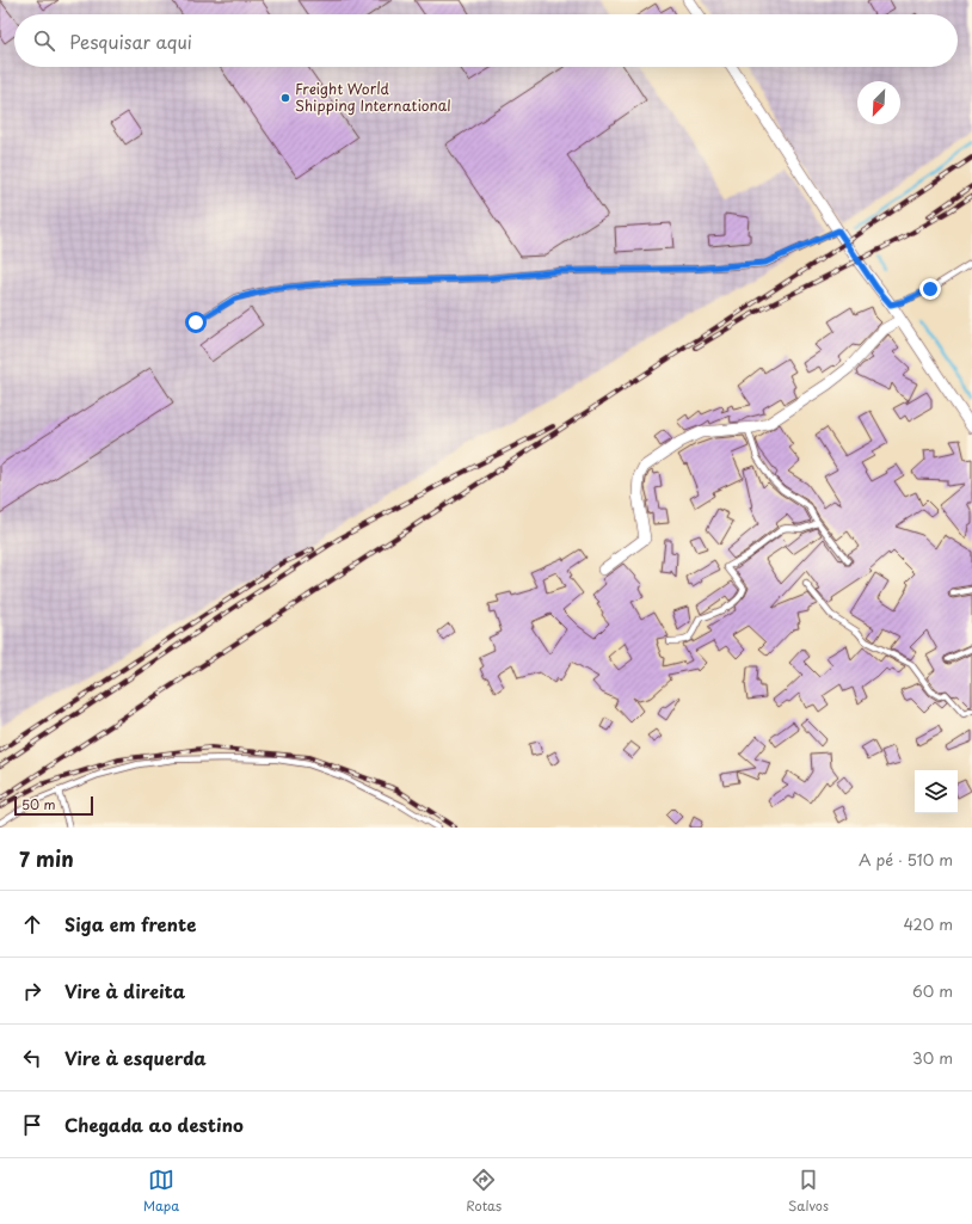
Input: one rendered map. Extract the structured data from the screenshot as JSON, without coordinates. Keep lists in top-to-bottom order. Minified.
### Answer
{"places":["Freight World Shipping International"],"scale_bar":"50 m","north":"bottom left","page":{"search":"Pesquisar aqui","scale":"50 m","heading":["7 min","A pé · 510 m"],"list":[["Siga em frente","420 m"],["Vire à direita","60 m"],["Vire à esquerda","30 m"],"Chegada ao destino"],"nav":["Mapa","Rotas","Salvos"]}}
